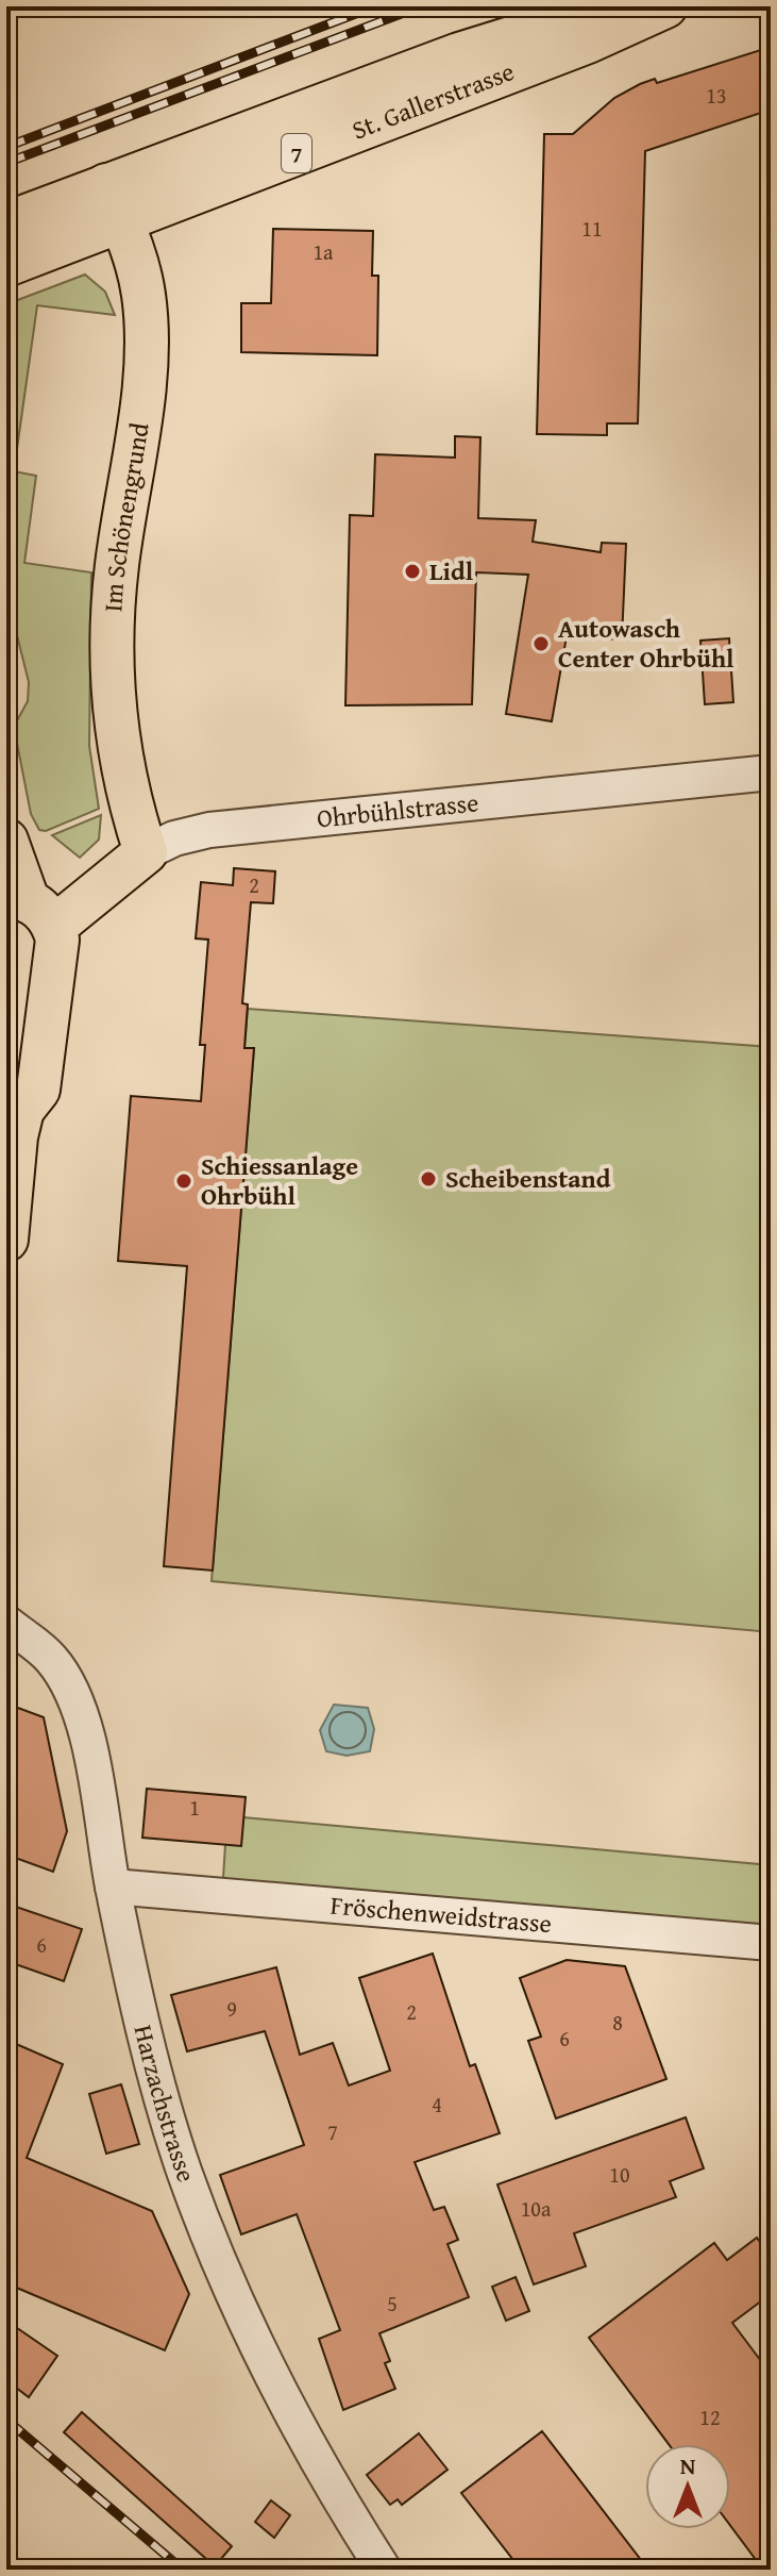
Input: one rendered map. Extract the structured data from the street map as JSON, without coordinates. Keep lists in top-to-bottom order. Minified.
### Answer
{"streets":{"main road":["St. Gallerstrasse","7","Im Schönengrund","Ohrbühlstrasse"],"street":["Fröschenweidstrasse","Harzachstrasse"]},"crossings":[["St. Gallerstrasse","Im Schönengrund"],["Im Schönengrund","Ohrbühlstrasse"],["Fröschenweidstrasse","Harzachstrasse"]],"places":["Lidl","Autowasch Center Ohrbühl","Scheibenstand","Schiessanlage Ohrbühl"],"house_numbers":["13","11","1a","2","1","6","9","2","8","6","4","7","10","10a","5","12"],"north":"top"}
